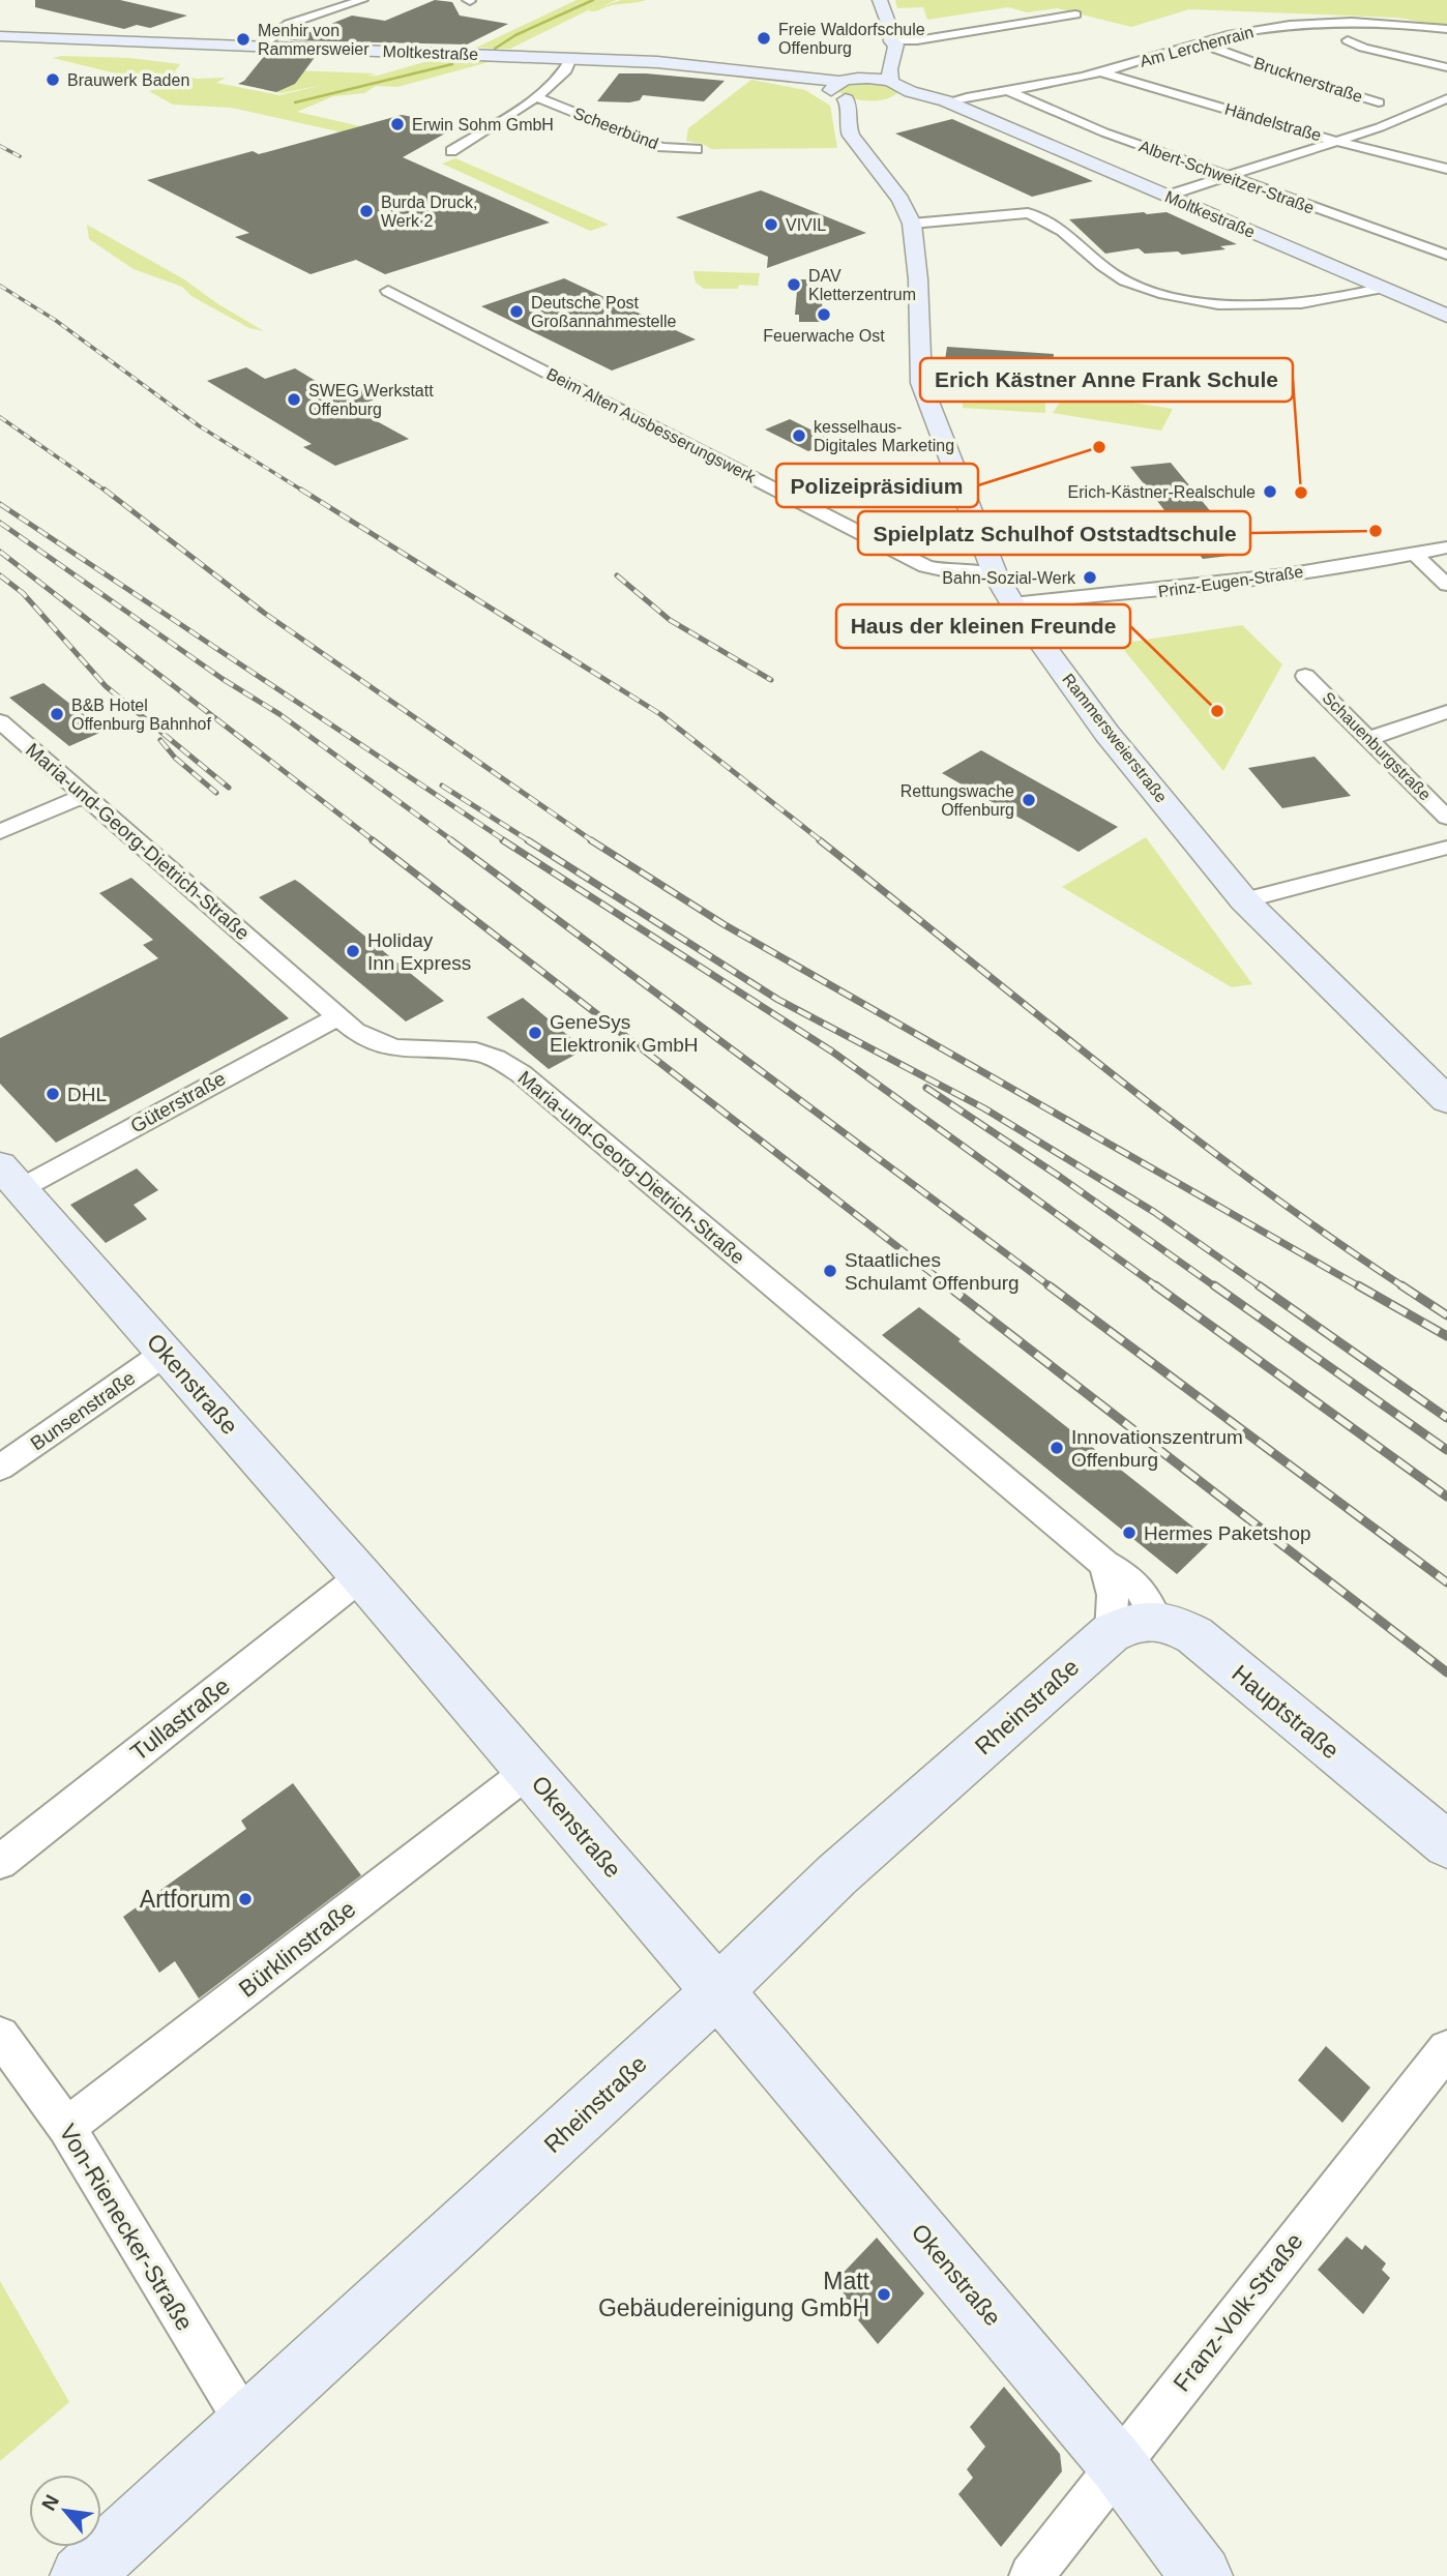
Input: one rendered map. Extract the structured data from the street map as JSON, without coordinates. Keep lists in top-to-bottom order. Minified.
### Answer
{"streets":{"street":["Am Lerchenrain","Moltkestraße","Brucknerstraße","Händelstraße","Scheerbünd","Albert-Schweitzer-Straße","Beim Alten Ausbesserungswerk","Prinz-Eugen-Straße","Rammersweierstraße","Schauenburgstraße","Maria-und-Georg-Dietrich-Straße","Güterstraße","Okenstraße","Bunsenstraße","Rheinstraße","Hauptstraße","Tullastraße","Bürklinstraße","Von-Rienecker-Straße","Franz-Volk-Straße"]},"crossings":[["Am Lerchenrain","Moltkestraße"],["Am Lerchenrain","Brucknerstraße"],["Am Lerchenrain","Händelstraße"],["Am Lerchenrain","Albert-Schweitzer-Straße"],["Moltkestraße","Rammersweierstraße"],["Beim Alten Ausbesserungswerk","Rammersweierstraße"],["Prinz-Eugen-Straße","Rammersweierstraße"],["Maria-und-Georg-Dietrich-Straße","Güterstraße"],["Maria-und-Georg-Dietrich-Straße","Hauptstraße"],["Güterstraße","Okenstraße"],["Okenstraße","Bunsenstraße"],["Okenstraße","Rheinstraße"],["Okenstraße","Tullastraße"],["Okenstraße","Bürklinstraße"],["Okenstraße","Franz-Volk-Straße"],["Rheinstraße","Von-Rienecker-Straße"],["Bürklinstraße","Von-Rienecker-Straße"]],"places":["Freie Waldorfschule Offenburg","Menhir von Rammersweier","Brauwerk Baden","Erwin Sohm GmbH","Burda Druck, Werk 2","VIVIL","DAV Kletterzentrum","Deutsche Post Großannahmestelle","Feuerwache Ost","SWEG Werkstatt Offenburg","kesselhaus- Digitales Marketing","Polizeipräsidium","Erich-Kästner-Realschule","Erich Kästner Anne Frank Schule","Spielplatz Schulhof Oststadtschule","Bahn-Sozial-Werk","Haus der kleinen Freunde","B&B Hotel Offenburg Bahnhof","Rettungswache Offenburg","Holiday Inn Express","GeneSys Elektronik GmbH","DHL","Staatliches Schulamt Offenburg","Innovationszentrum Offenburg","Hermes Paketshop","Artforum","Matt Gebäudereinigung GmbH"],"north":"top left"}
